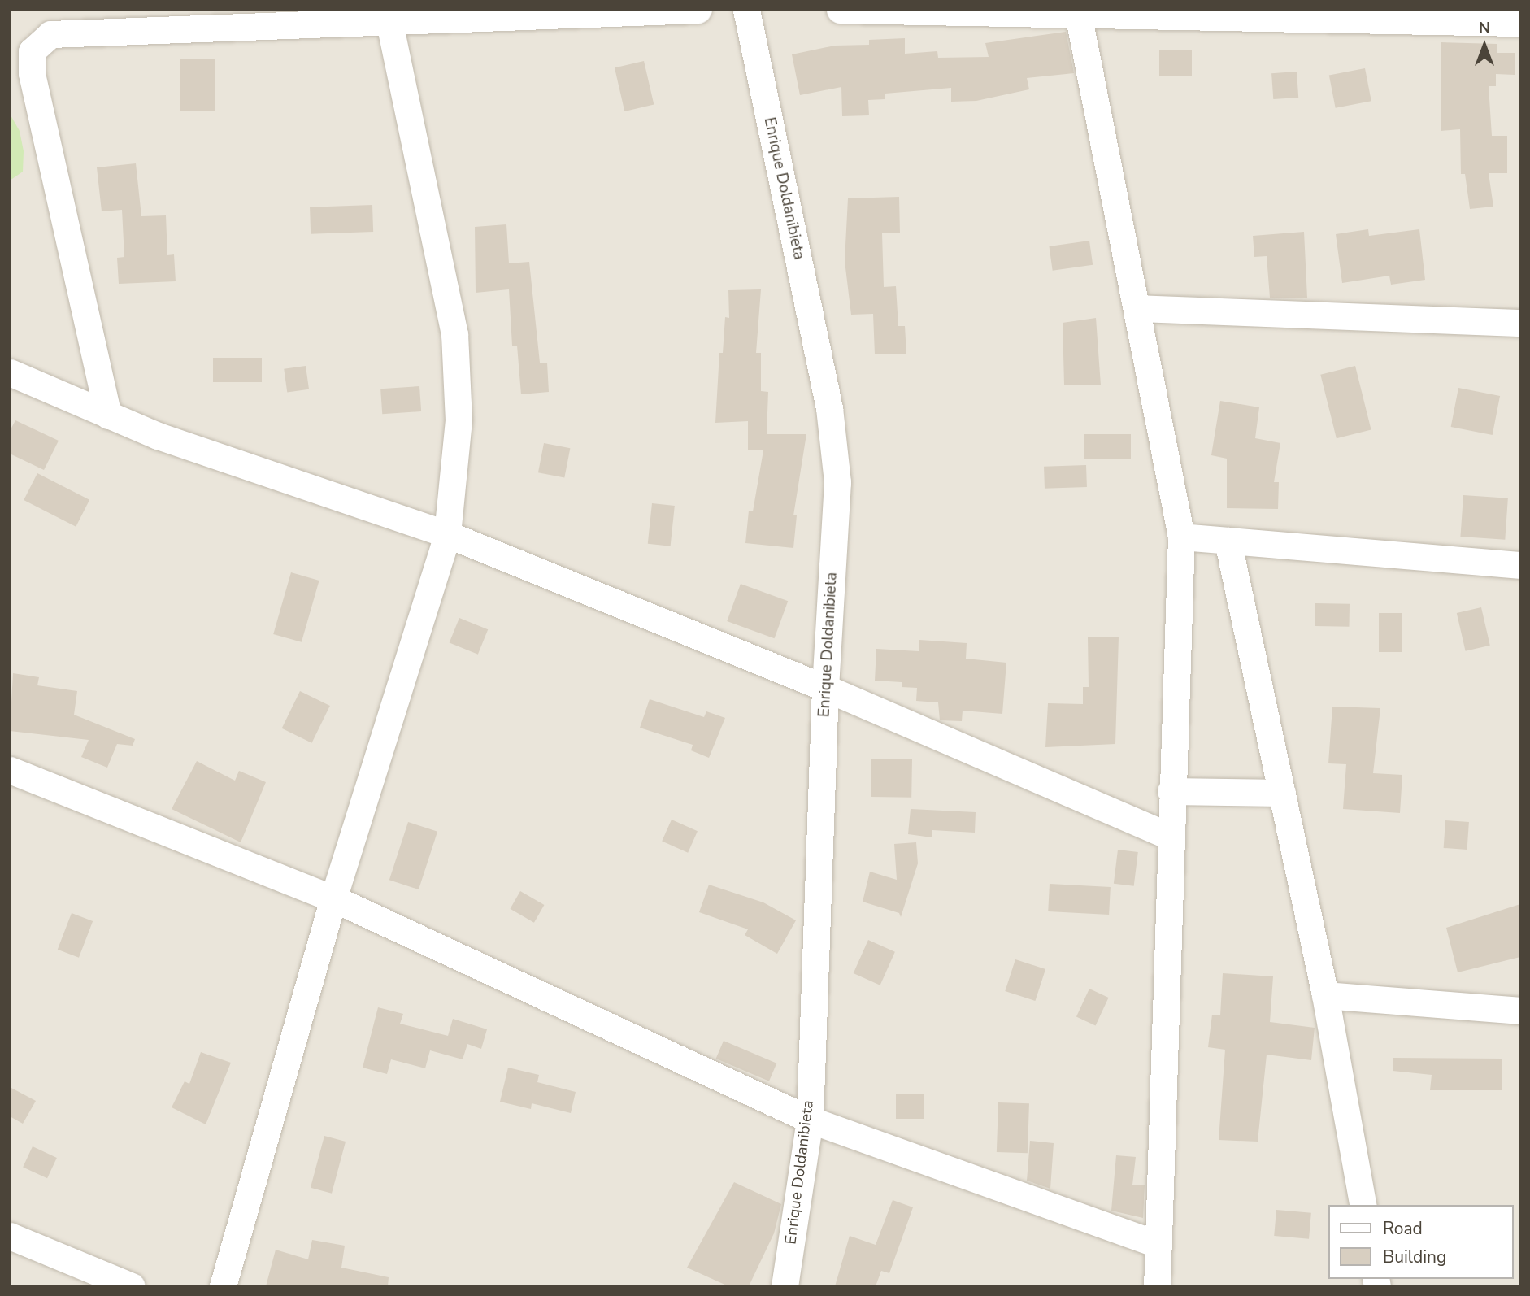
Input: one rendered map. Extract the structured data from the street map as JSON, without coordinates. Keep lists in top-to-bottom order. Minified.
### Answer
{"streets":{"street":["Enrique Doldanibieta"]},"legend":["Road","Building"],"north":"top"}
